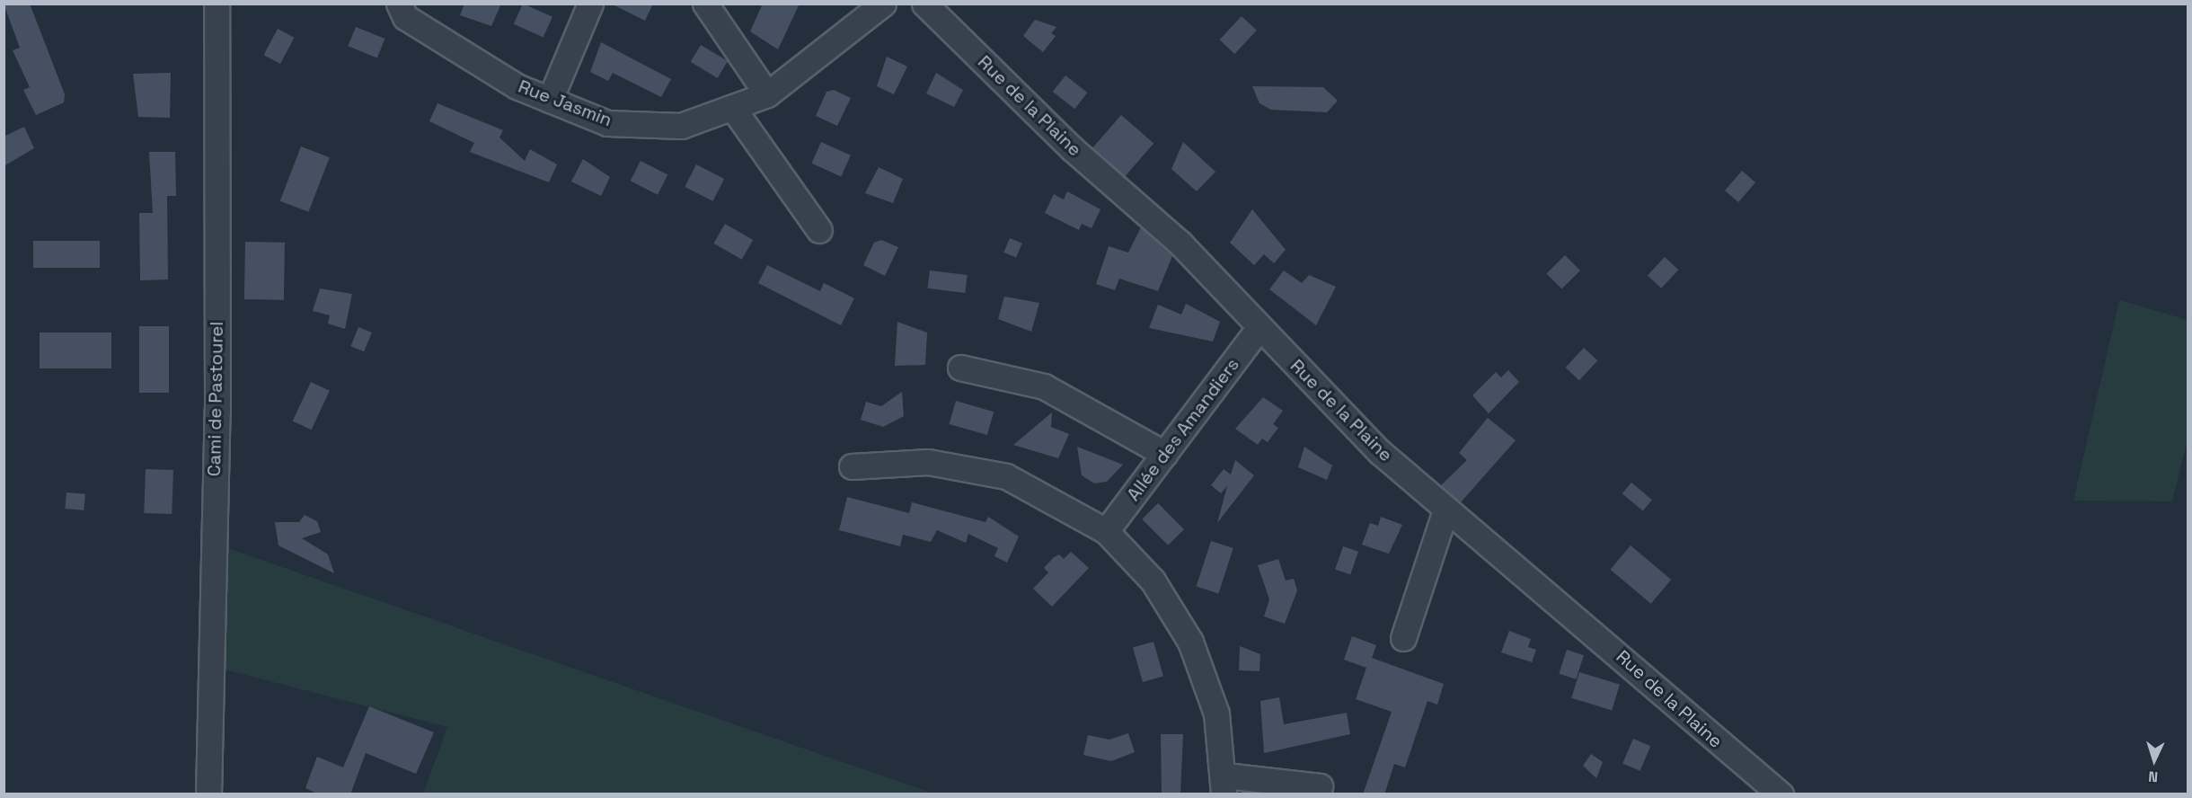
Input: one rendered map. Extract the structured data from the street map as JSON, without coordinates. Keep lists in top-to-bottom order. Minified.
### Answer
{"streets":{"street":["Rue Jasmin","Rue de la Plaine","Cami de Pastourel","Allée des Amandiers"]},"crossings":[["Rue de la Plaine","Allée des Amandiers"]],"north":"bottom"}
